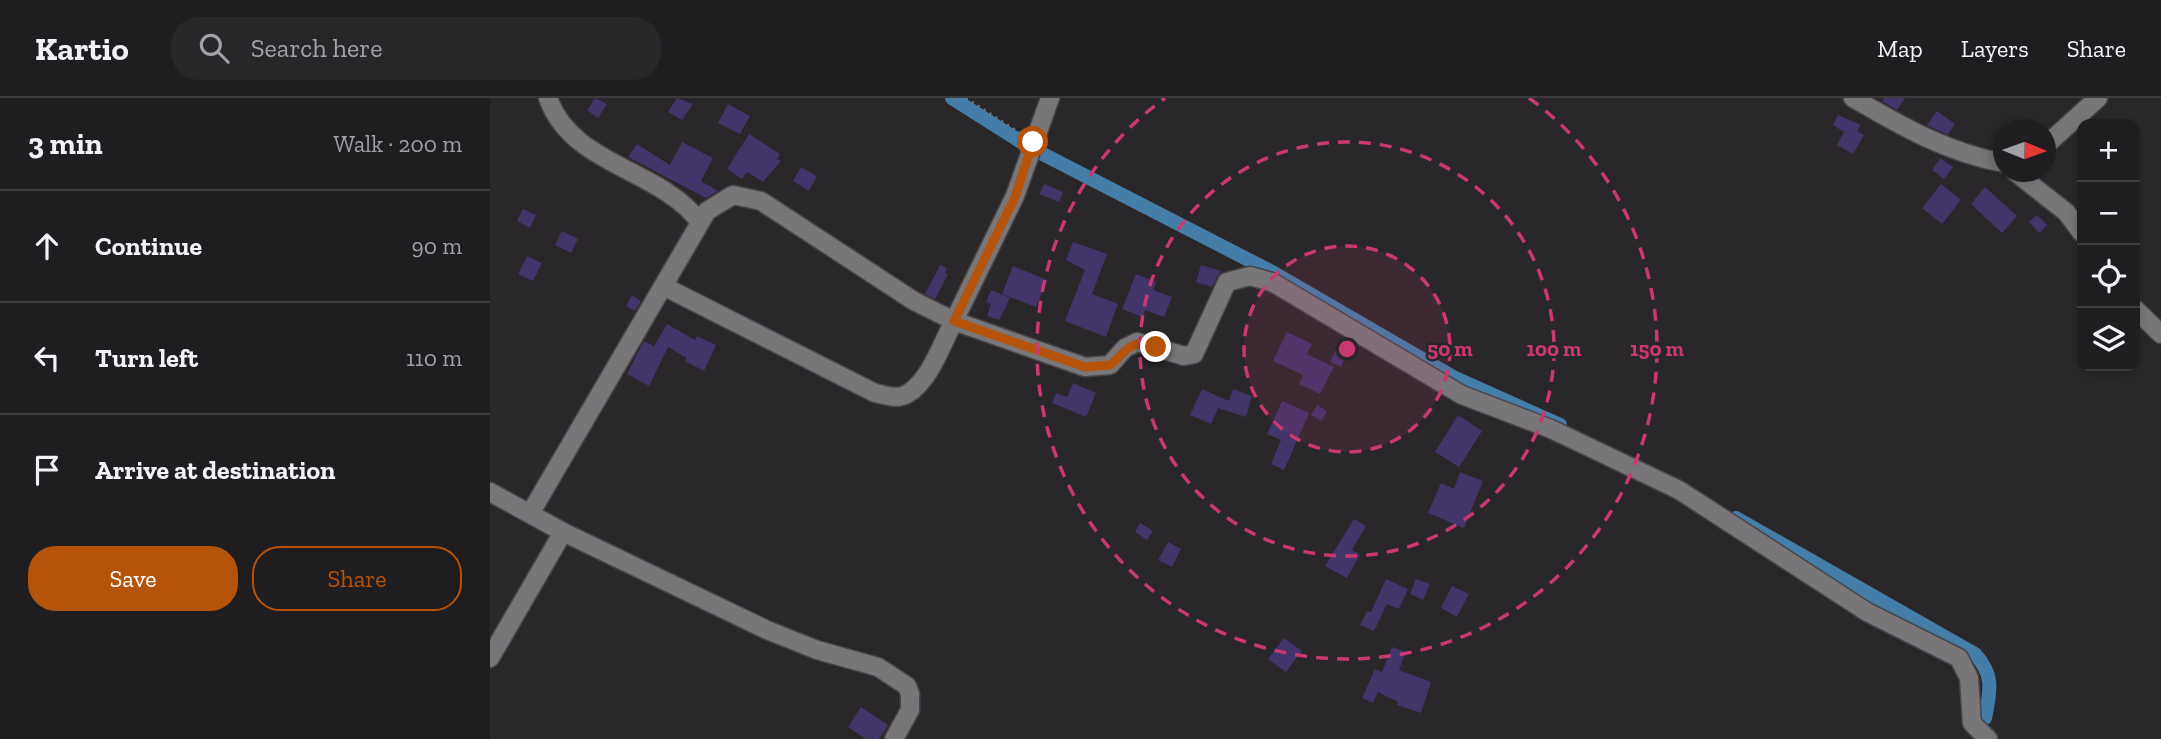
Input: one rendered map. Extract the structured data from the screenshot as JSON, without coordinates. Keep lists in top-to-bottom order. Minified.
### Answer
{"north":"right","page":{"header":"Kartio","search":"Search here","nav":["Map","Layers","Share"],"heading":["3 min","Walk · 200 m"],"map_buttons":["+","−"],"list":[["Continue","90 m"],["Turn left","110 m"],"Arrive at destination"],"buttons":["Save","Share"]},"rings":["50 m","100 m","150 m"]}
